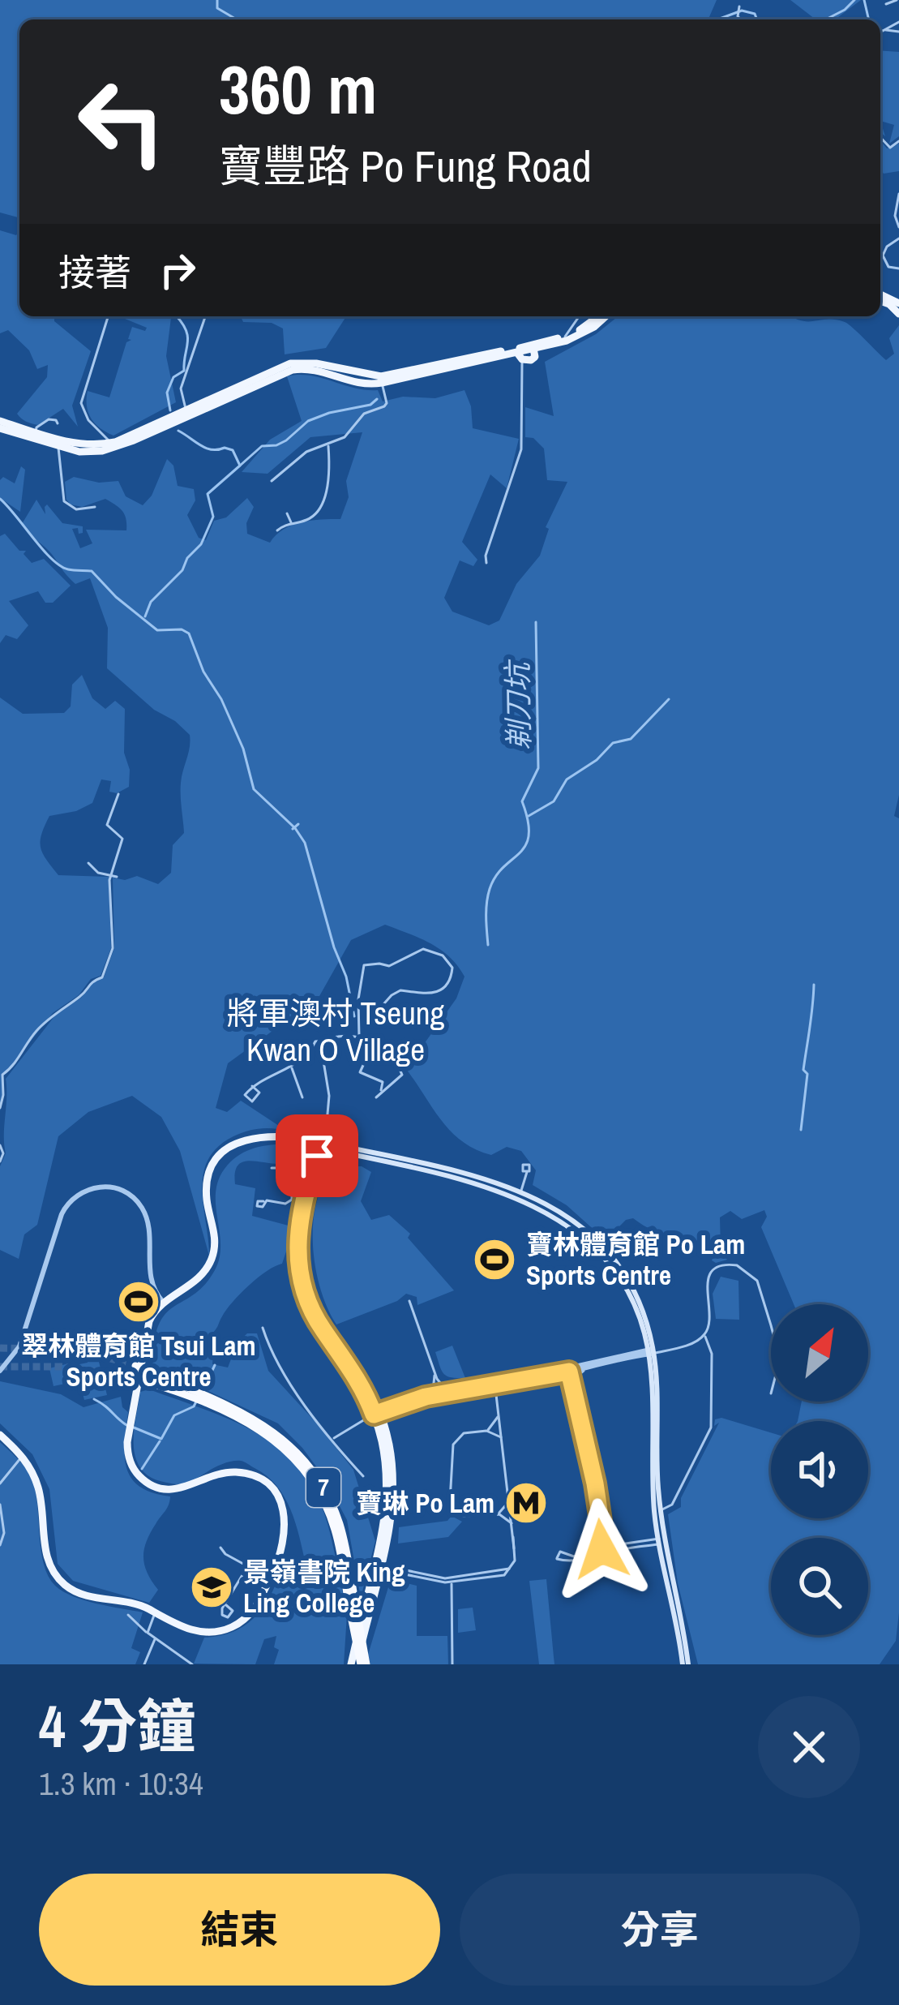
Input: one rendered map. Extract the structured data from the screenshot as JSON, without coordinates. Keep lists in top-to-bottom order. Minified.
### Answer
{"streets":{"highway":["7"]},"districts":["將軍澳村 Tseung Kwan O Village"],"water":["剃刀坑"],"places":{"sports":["寶林體育館 Po Lam Sports Centre","翠林體育館 Tsui Lam Sports Centre"],"metro station":["寶琳 Po Lam"],"school or university":["景嶺書院 King Ling College"]},"north":"top right","page":{"turn":["360 m","寶豐路 Po Fung Road"],"then":"接著","heading":["4 分鐘","1.3 km · 10:34"],"buttons":["結束","分享"]}}
